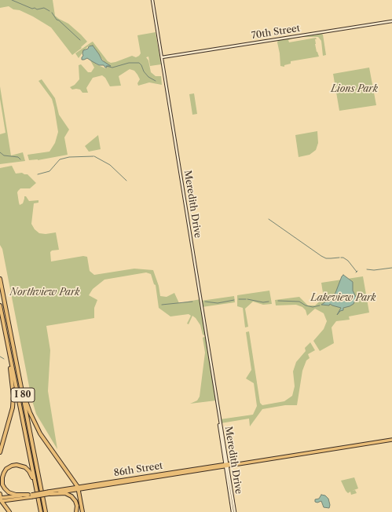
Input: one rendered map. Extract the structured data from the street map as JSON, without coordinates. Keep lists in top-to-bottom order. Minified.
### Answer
{"streets":{"highway":["I 80"],"main road":["70th Street","Meredith Drive","86th Street"]},"crossings":[["70th Street","Meredith Drive"],["Meredith Drive","86th Street"]],"parks":["Lions Park","Northview Park","Lakeview Park"]}
